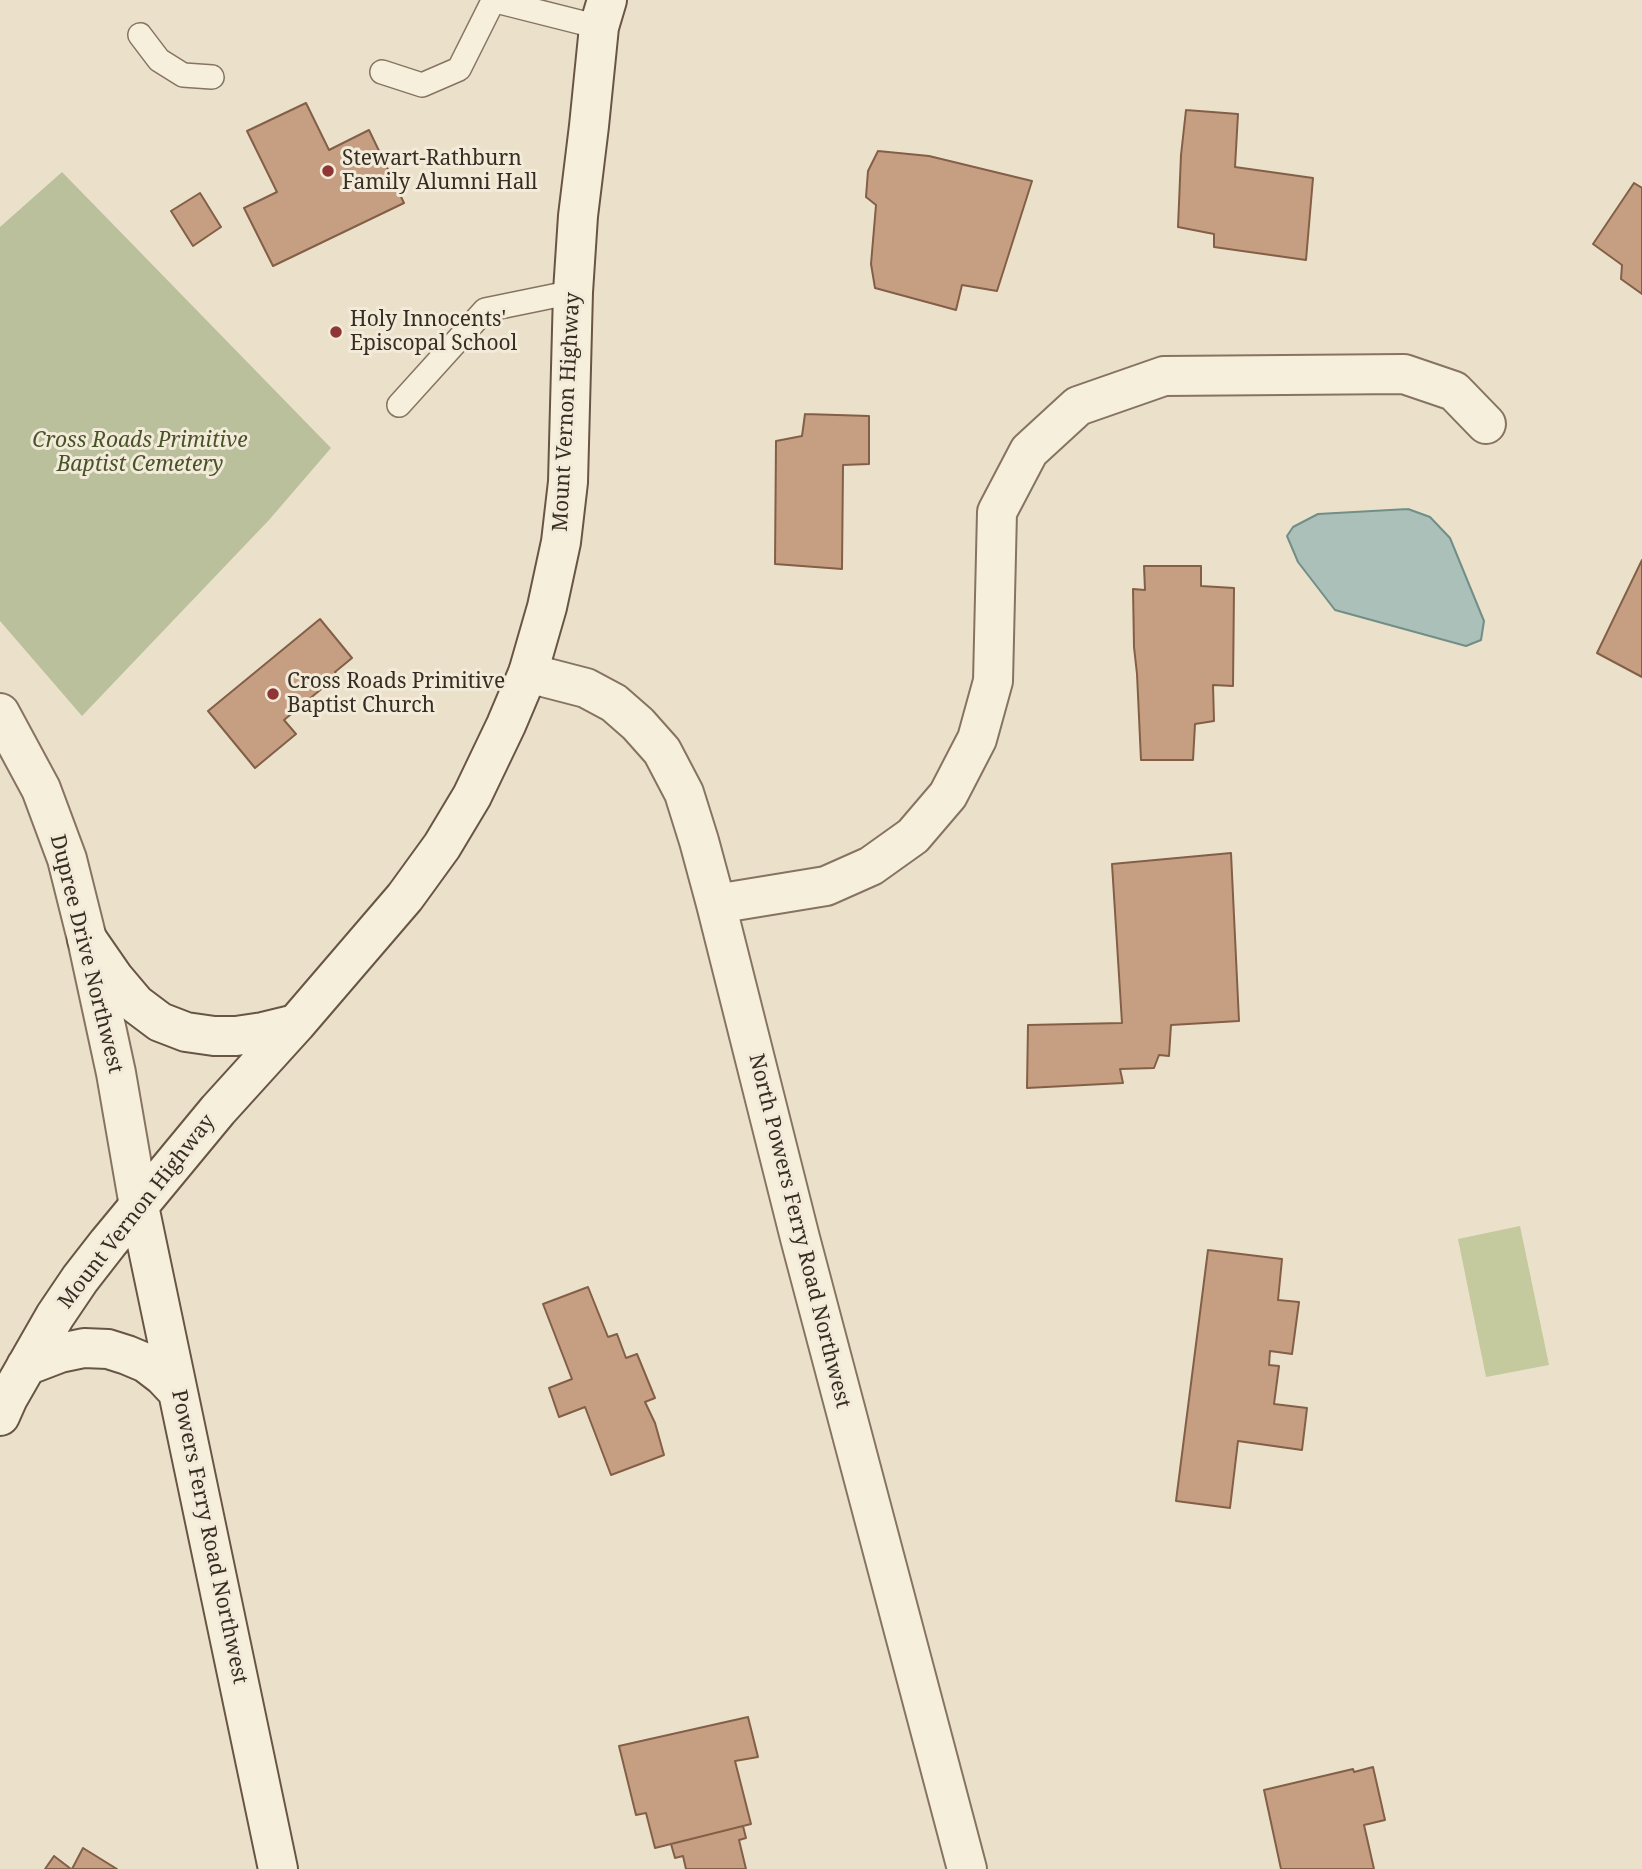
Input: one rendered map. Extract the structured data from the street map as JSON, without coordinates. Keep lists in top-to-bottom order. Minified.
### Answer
{"streets":{"street":["Mount Vernon Highway","Dupree Drive Northwest","North Powers Ferry Road Northwest","Powers Ferry Road Northwest"]},"crossings":[["Mount Vernon Highway","Dupree Drive Northwest"],["Mount Vernon Highway","North Powers Ferry Road Northwest"],["Mount Vernon Highway","Powers Ferry Road Northwest"],["Dupree Drive Northwest","Powers Ferry Road Northwest"]],"parks":["Cross Roads Primitive Baptist Cemetery"],"places":["Stewart-Rathburn Family Alumni Hall","Holy Innocents' Episcopal School","Cross Roads Primitive Baptist Church"]}
